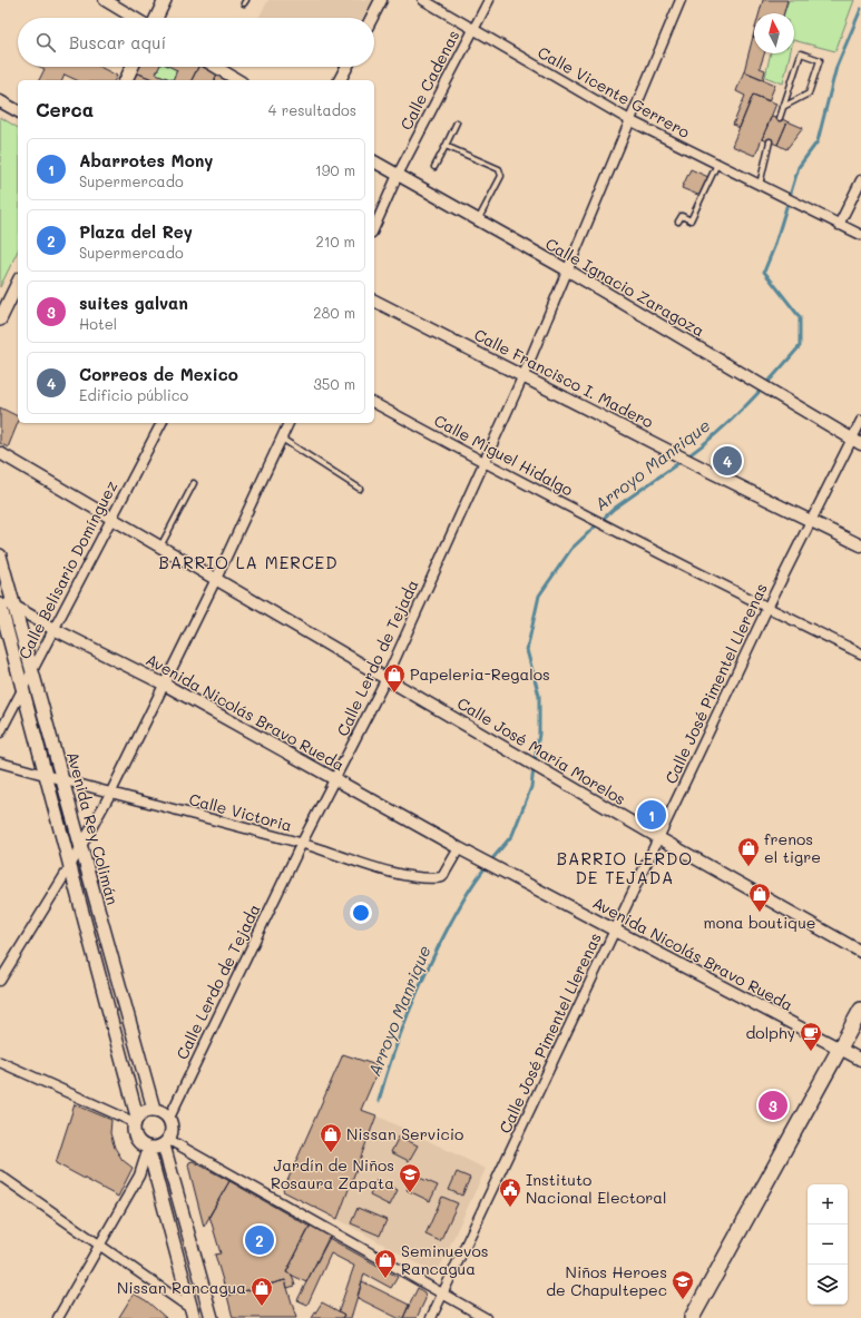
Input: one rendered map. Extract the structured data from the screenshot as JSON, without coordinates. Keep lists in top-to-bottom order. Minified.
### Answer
{"streets":{"main road":["Avenida Rey Colimán"],"street":["Calle Cadenas","Calle Vicente Gerrero","Calle Ignacio Zaragoza","Calle Francisco I. Madero","Calle Miguel Hidalgo","Calle Belisario Domínguez","Calle Lerdo de Tejada","Calle José Pimentel Llerenas","Avenida Nicolás Bravo Rueda","Calle José María Morelos","Calle Victoria"]},"crossings":[["Calle Cadenas","Calle Vicente Gerrero"],["Calle Cadenas","Calle Ignacio Zaragoza"],["Calle Vicente Gerrero","Calle Lerdo de Tejada"],["Calle Ignacio Zaragoza","Calle Lerdo de Tejada"],["Calle Ignacio Zaragoza","Calle José Pimentel Llerenas"],["Calle Francisco I. Madero","Calle Lerdo de Tejada"],["Calle Francisco I. Madero","Calle José Pimentel Llerenas"],["Calle Miguel Hidalgo","Calle Lerdo de Tejada"],["Calle Miguel Hidalgo","Calle José Pimentel Llerenas"],["Calle Belisario Domínguez","Avenida Nicolás Bravo Rueda"],["Calle Belisario Domínguez","Calle José María Morelos"],["Calle Belisario Domínguez","Avenida Rey Colimán"],["Calle Lerdo de Tejada","Avenida Nicolás Bravo Rueda"],["Calle Lerdo de Tejada","Calle José María Morelos"],["Calle Lerdo de Tejada","Calle Victoria"],["Calle Lerdo de Tejada","Avenida Rey Colimán"],["Calle José Pimentel Llerenas","Avenida Nicolás Bravo Rueda"],["Calle José Pimentel Llerenas","Calle José María Morelos"],["Avenida Nicolás Bravo Rueda","Calle Victoria"],["Avenida Nicolás Bravo Rueda","Avenida Rey Colimán"],["Calle Victoria","Avenida Rey Colimán"]],"districts":["BARRIO LA MERCED","BARRIO LERDO DE TEJADA"],"water":["Arroyo Manrique"],"places":{"shop":["Papeleria-Regalos","frenos el tigre","mona boutique","Nissan Servicio","Seminuevos Rancagua","Nissan Rancagua"],"cafe":["dolphy"],"school or university":["Jardín de Niños Rosaura Zapata","Niños Heroes de Chapultepec"],"public building":["Instituto Nacional Electoral"]},"north":"top","page":{"search":"Buscar aquí","heading":["Cerca","4 resultados"],"list":[{"mark":"1","name":"Abarrotes Mony","note":"Supermercado","value":"190 m"},{"mark":"2","name":"Plaza del Rey","note":"Supermercado","value":"210 m"},{"mark":"3","name":"suites galvan","note":"Hotel","value":"280 m"},{"mark":"4","name":"Correos de Mexico","note":"Edificio público","value":"350 m"}],"pins":["4","1","3","2"],"map_buttons":["+","−"]}}
